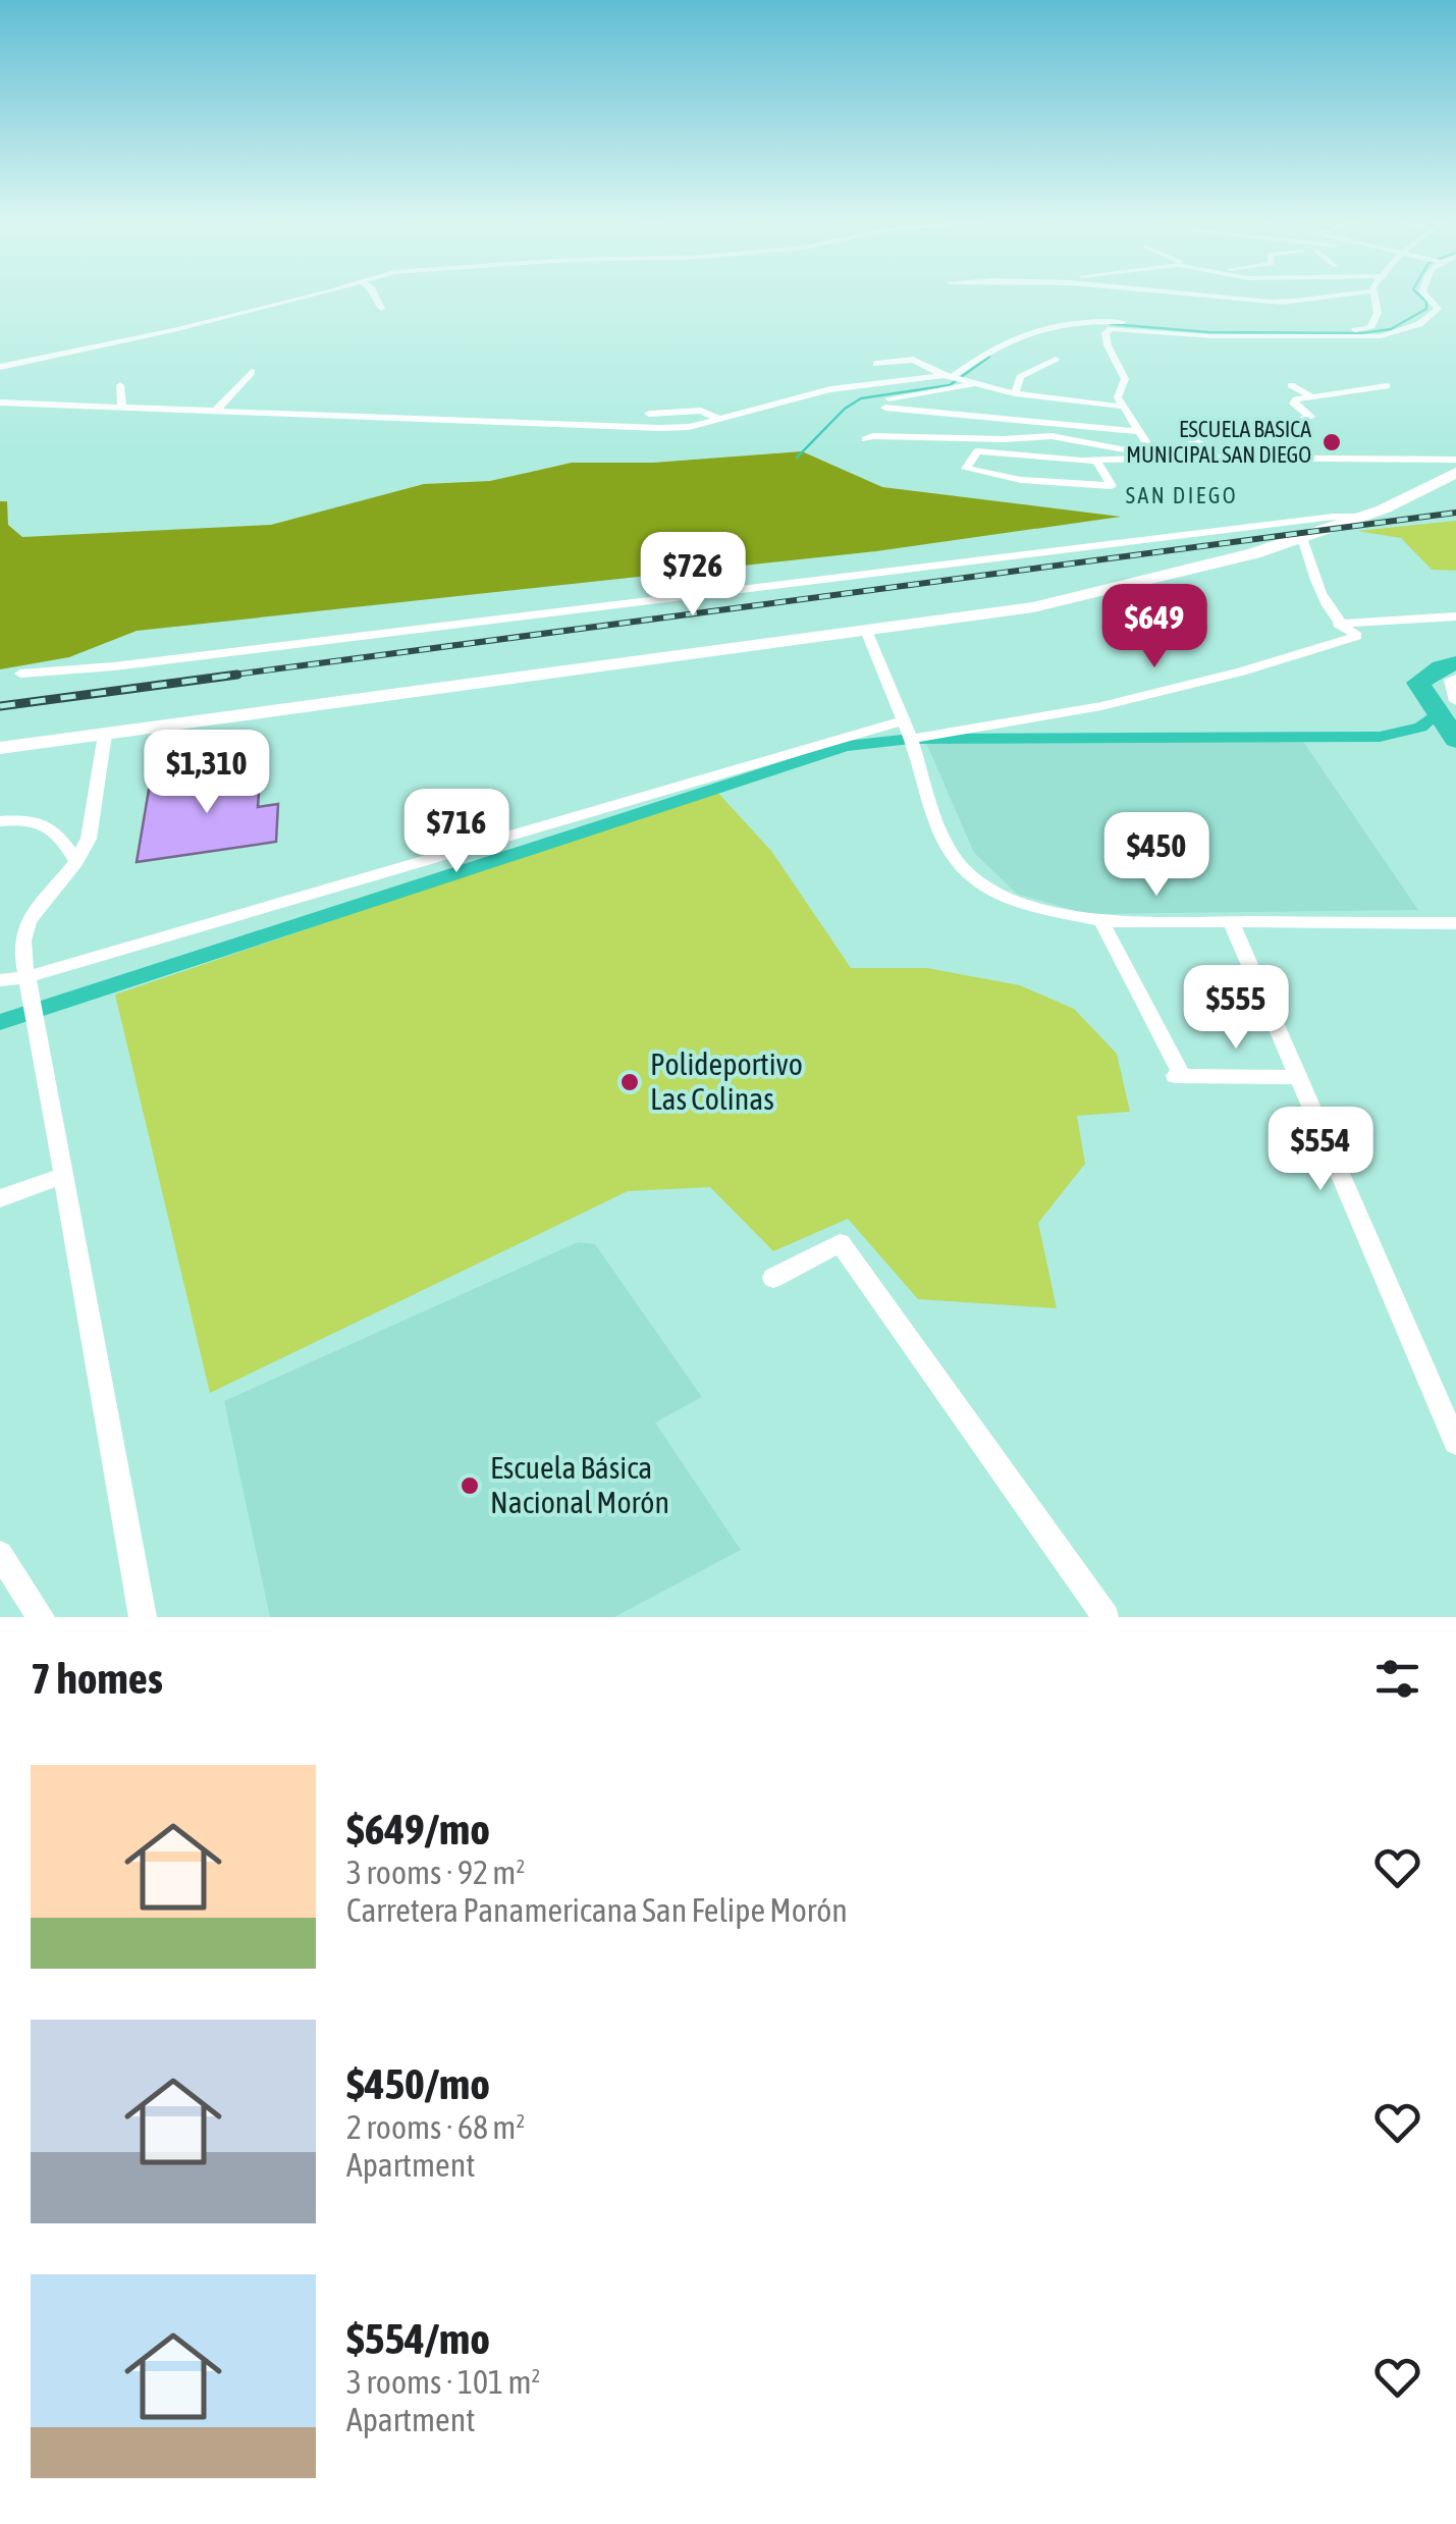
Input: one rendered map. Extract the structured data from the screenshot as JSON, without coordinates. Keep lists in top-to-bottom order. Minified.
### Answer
{"districts":["SAN DIEGO"],"places":["ESCUELA BASICA MUNICIPAL SAN DIEGO","Polideportivo Las Colinas","Escuela Básica Nacional Morón"],"page":{"price":["$726","$649","$1,310","$716","$450","$555","$554"],"heading":"7 homes","list":[{"name":"$649/mo","note":"3 rooms · 92 m² · Carretera Panamericana San Felipe Morón"},{"name":"$450/mo","note":"2 rooms · 68 m² · Apartment"},{"name":"$554/mo","note":"3 rooms · 101 m² · Apartment"}]}}
